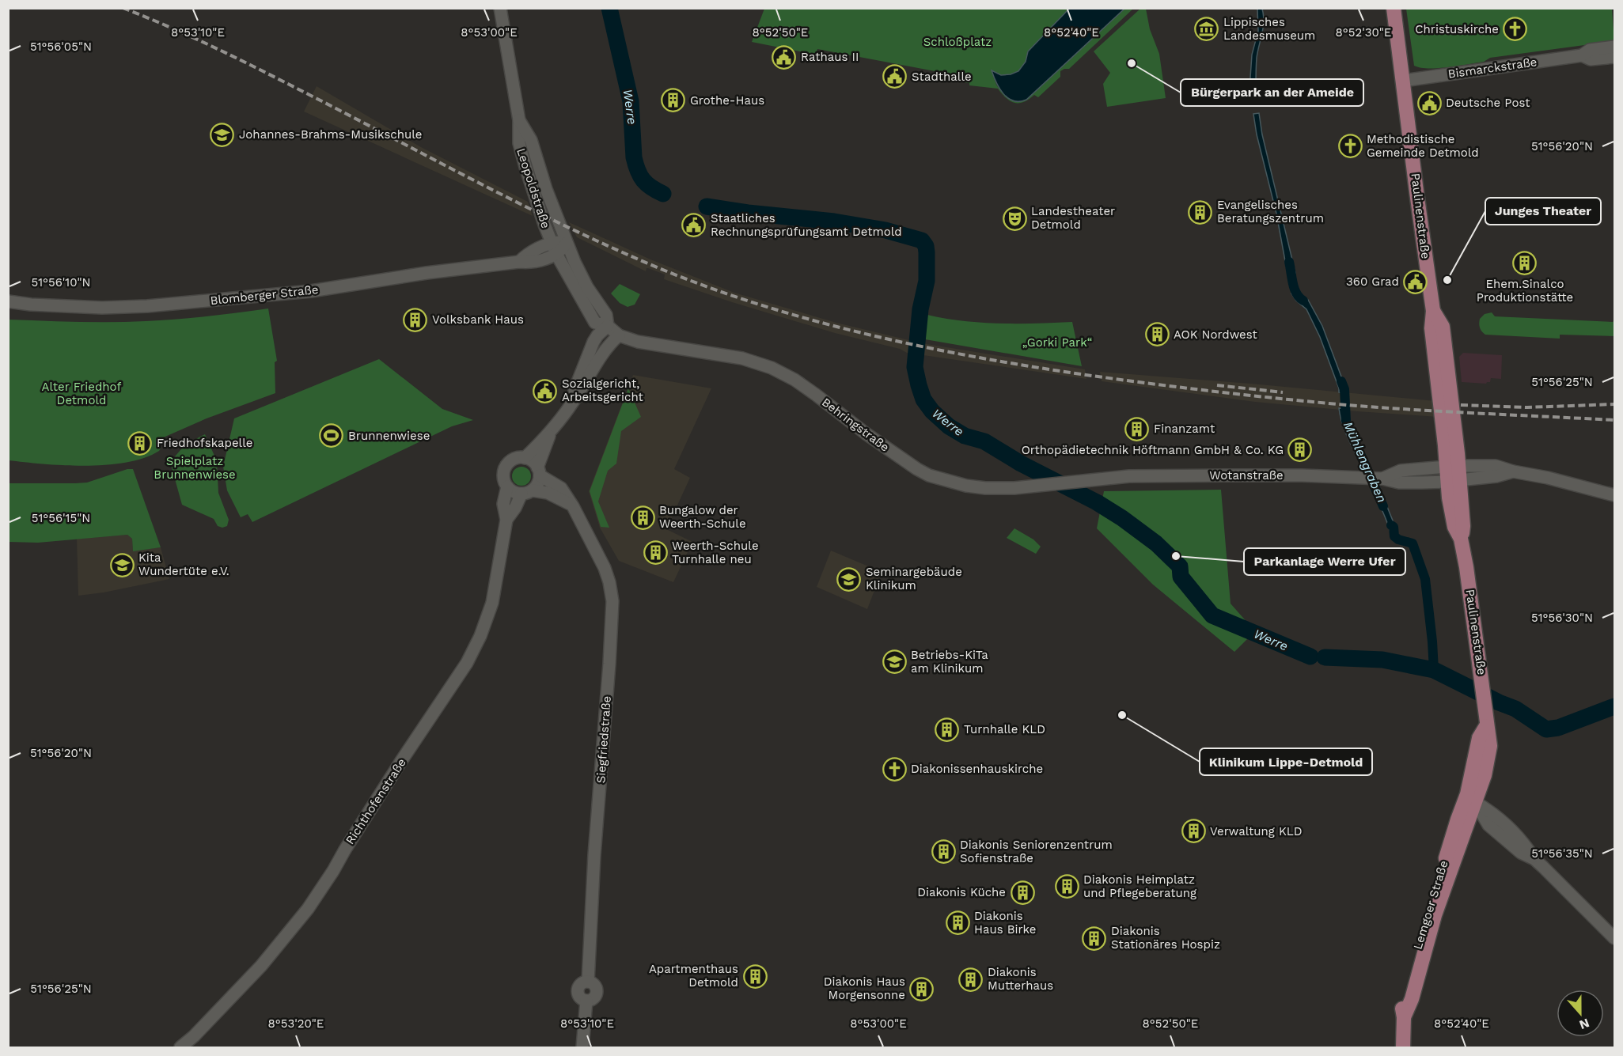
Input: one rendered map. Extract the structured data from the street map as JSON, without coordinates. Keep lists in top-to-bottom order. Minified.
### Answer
{"streets":{"main road":["Paulinenstraße","Lemgoer Straße"],"street":["Bismarckstraße","Leopoldstraße","Blomberger Straße","Behringstraße","Wotanstraße","Siegfriedstraße","Richthofenstraße"]},"crossings":[["Bismarckstraße","Paulinenstraße"],["Leopoldstraße","Blomberger Straße"],["Leopoldstraße","Behringstraße"],["Paulinenstraße","Wotanstraße"],["Paulinenstraße","Lemgoer Straße"],["Behringstraße","Wotanstraße"],["Siegfriedstraße","Richthofenstraße"]],"water":["Werre","Mühlengraben"],"parks":["Schloßplatz","„Gorki Park“","Alter Friedhof Detmold","Spielplatz Brunnenwiese"],"places":{"museum":["Lippisches Landesmuseum"],"church":["Christuskirche","Methodistische Gemeinde Detmold","Diakonissenhauskirche"],"public building":["Rathaus II","Stadthalle","Deutsche Post","Staatliches Rechnungsprüfungsamt Detmold","360 Grad","Sozialgericht, Arbeitsgericht"],"other":["Bürgerpark an der Ameide","Junges Theater","Parkanlage Werre Ufer","Klinikum Lippe-Detmold"],"building":["Grothe-Haus","Evangelisches Beratungszentrum","Ehem.Sinalco Produktionstätte","Volksbank Haus","AOK Nordwest","Finanzamt","Friedhofskapelle","Orthopädietechnik Höftmann GmbH & Co. KG","Bungalow der Weerth-Schule","Weerth-Schule Turnhalle neu","Turnhalle KLD","Verwaltung KLD","Diakonis Seniorenzentrum Sofienstraße","Diakonis Heimplatz und Pflegeberatung","Diakonis Küche","Diakonis Haus Birke","Diakonis Stationäres Hospiz","Apartmenthaus Detmold","Diakonis Mutterhaus","Diakonis Haus Morgensonne"],"school or university":["Johannes-Brahms-Musikschule","Kita Wundertüte e.V.","Seminargebäude Klinikum","Betriebs-KiTa am Klinikum"],"theatre":["Landestheater Detmold"],"sports":["Brunnenwiese"]},"north":"bottom","coordinates":["8°53'10\"E","8°53'00\"E","8°52'50\"E","8°52'40\"E","8°52'30\"E","51°56'05\"N","51°56'20\"N","51°56'10\"N","51°56'25\"N","51°56'15\"N","51°56'30\"N","51°56'35\"N","8°53'20\"E"]}
